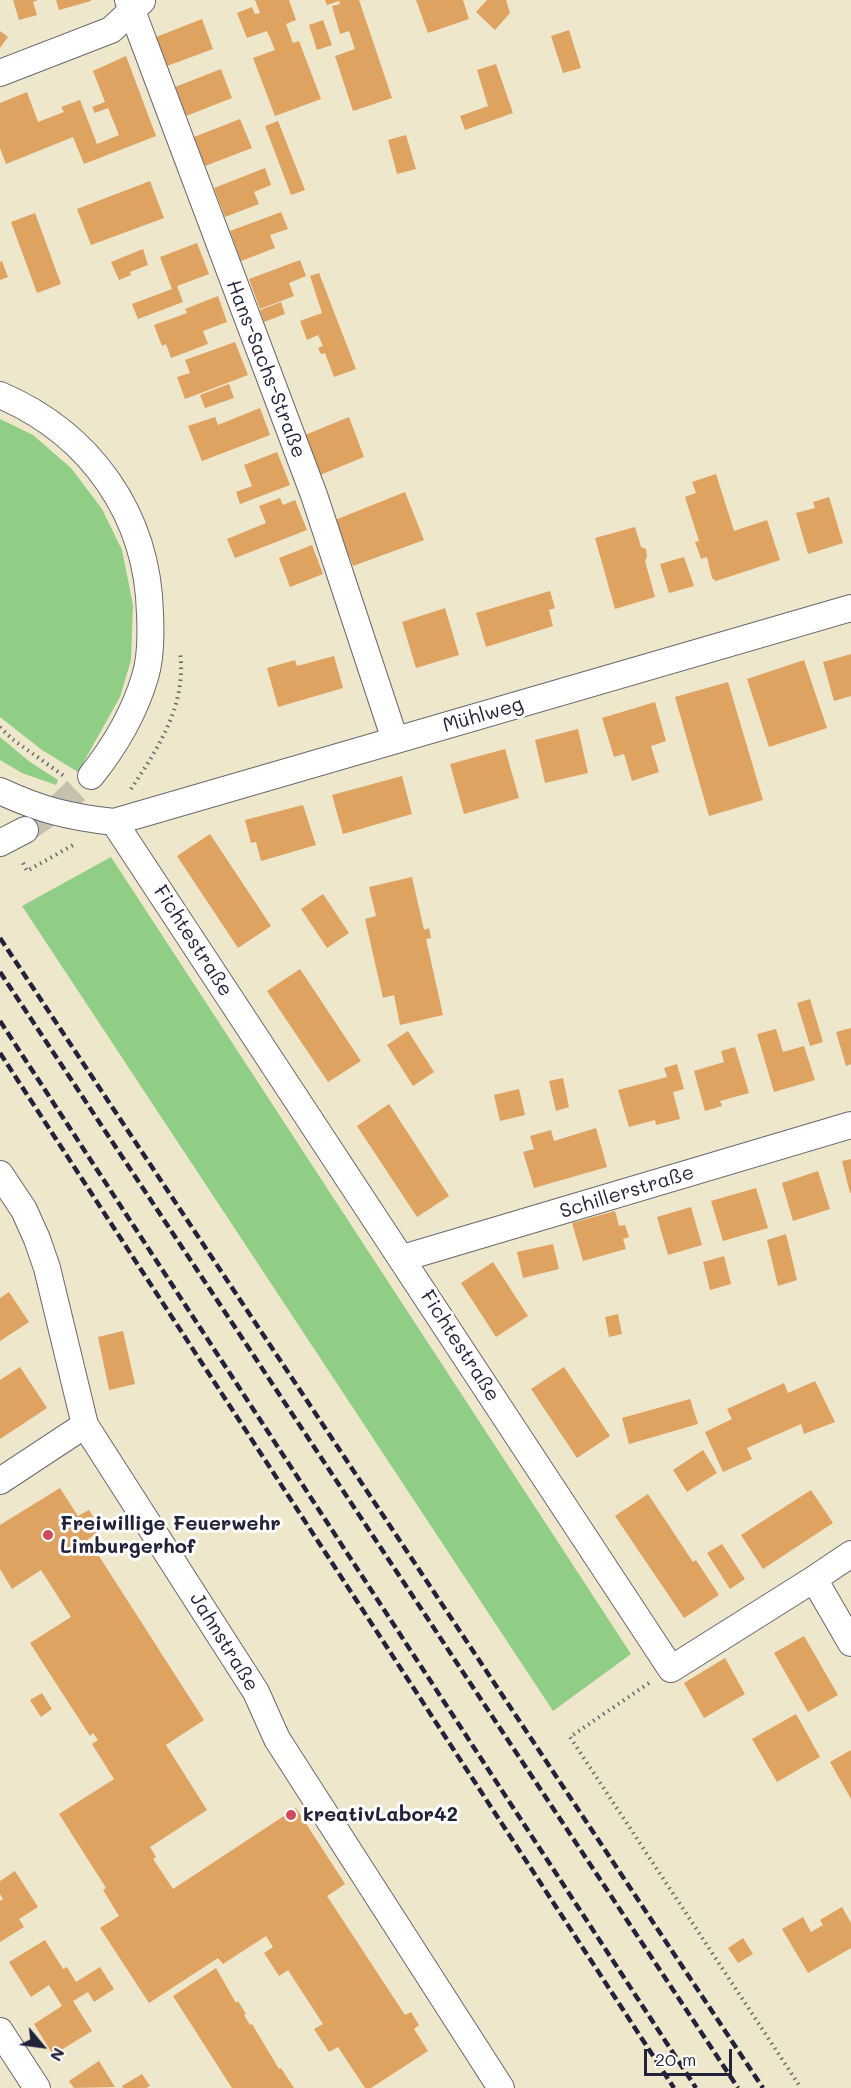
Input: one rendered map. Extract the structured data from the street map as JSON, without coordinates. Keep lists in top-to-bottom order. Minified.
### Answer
{"streets":{"street":["Hans-Sachs-Straße","Mühlweg","Fichtestraße","Schillerstraße","Jahnstraße"]},"crossings":[["Hans-Sachs-Straße","Mühlweg"],["Mühlweg","Fichtestraße"],["Fichtestraße","Schillerstraße"]],"places":["Freiwillige Feuerwehr Limburgerhof","kreativLabor42"],"scale_bar":"20 m","north":"bottom right"}
